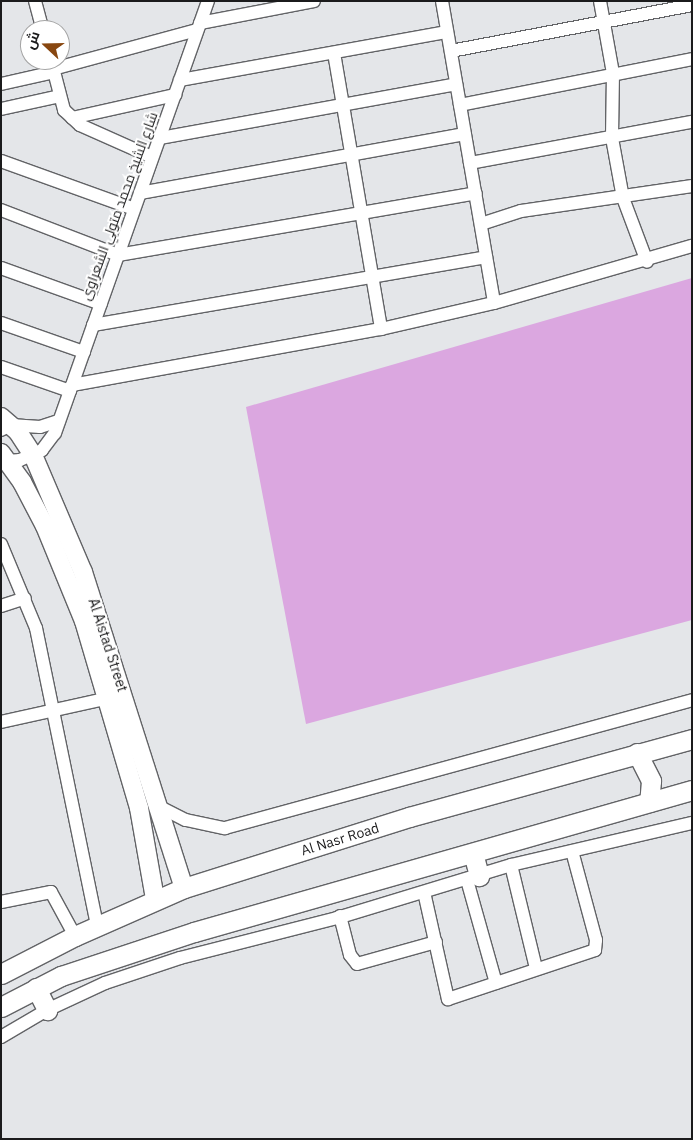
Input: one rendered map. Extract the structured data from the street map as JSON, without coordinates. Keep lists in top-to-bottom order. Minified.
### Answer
{"streets":{"main road":["Al Aistad Street","Al Nasr Road"],"street":["شارع الشيخ محمد متولي الشعراوى"]},"crossings":[["شارع الشيخ محمد متولي الشعراوى","Al Aistad Street"],["Al Aistad Street","Al Nasr Road"]],"north":"left"}
